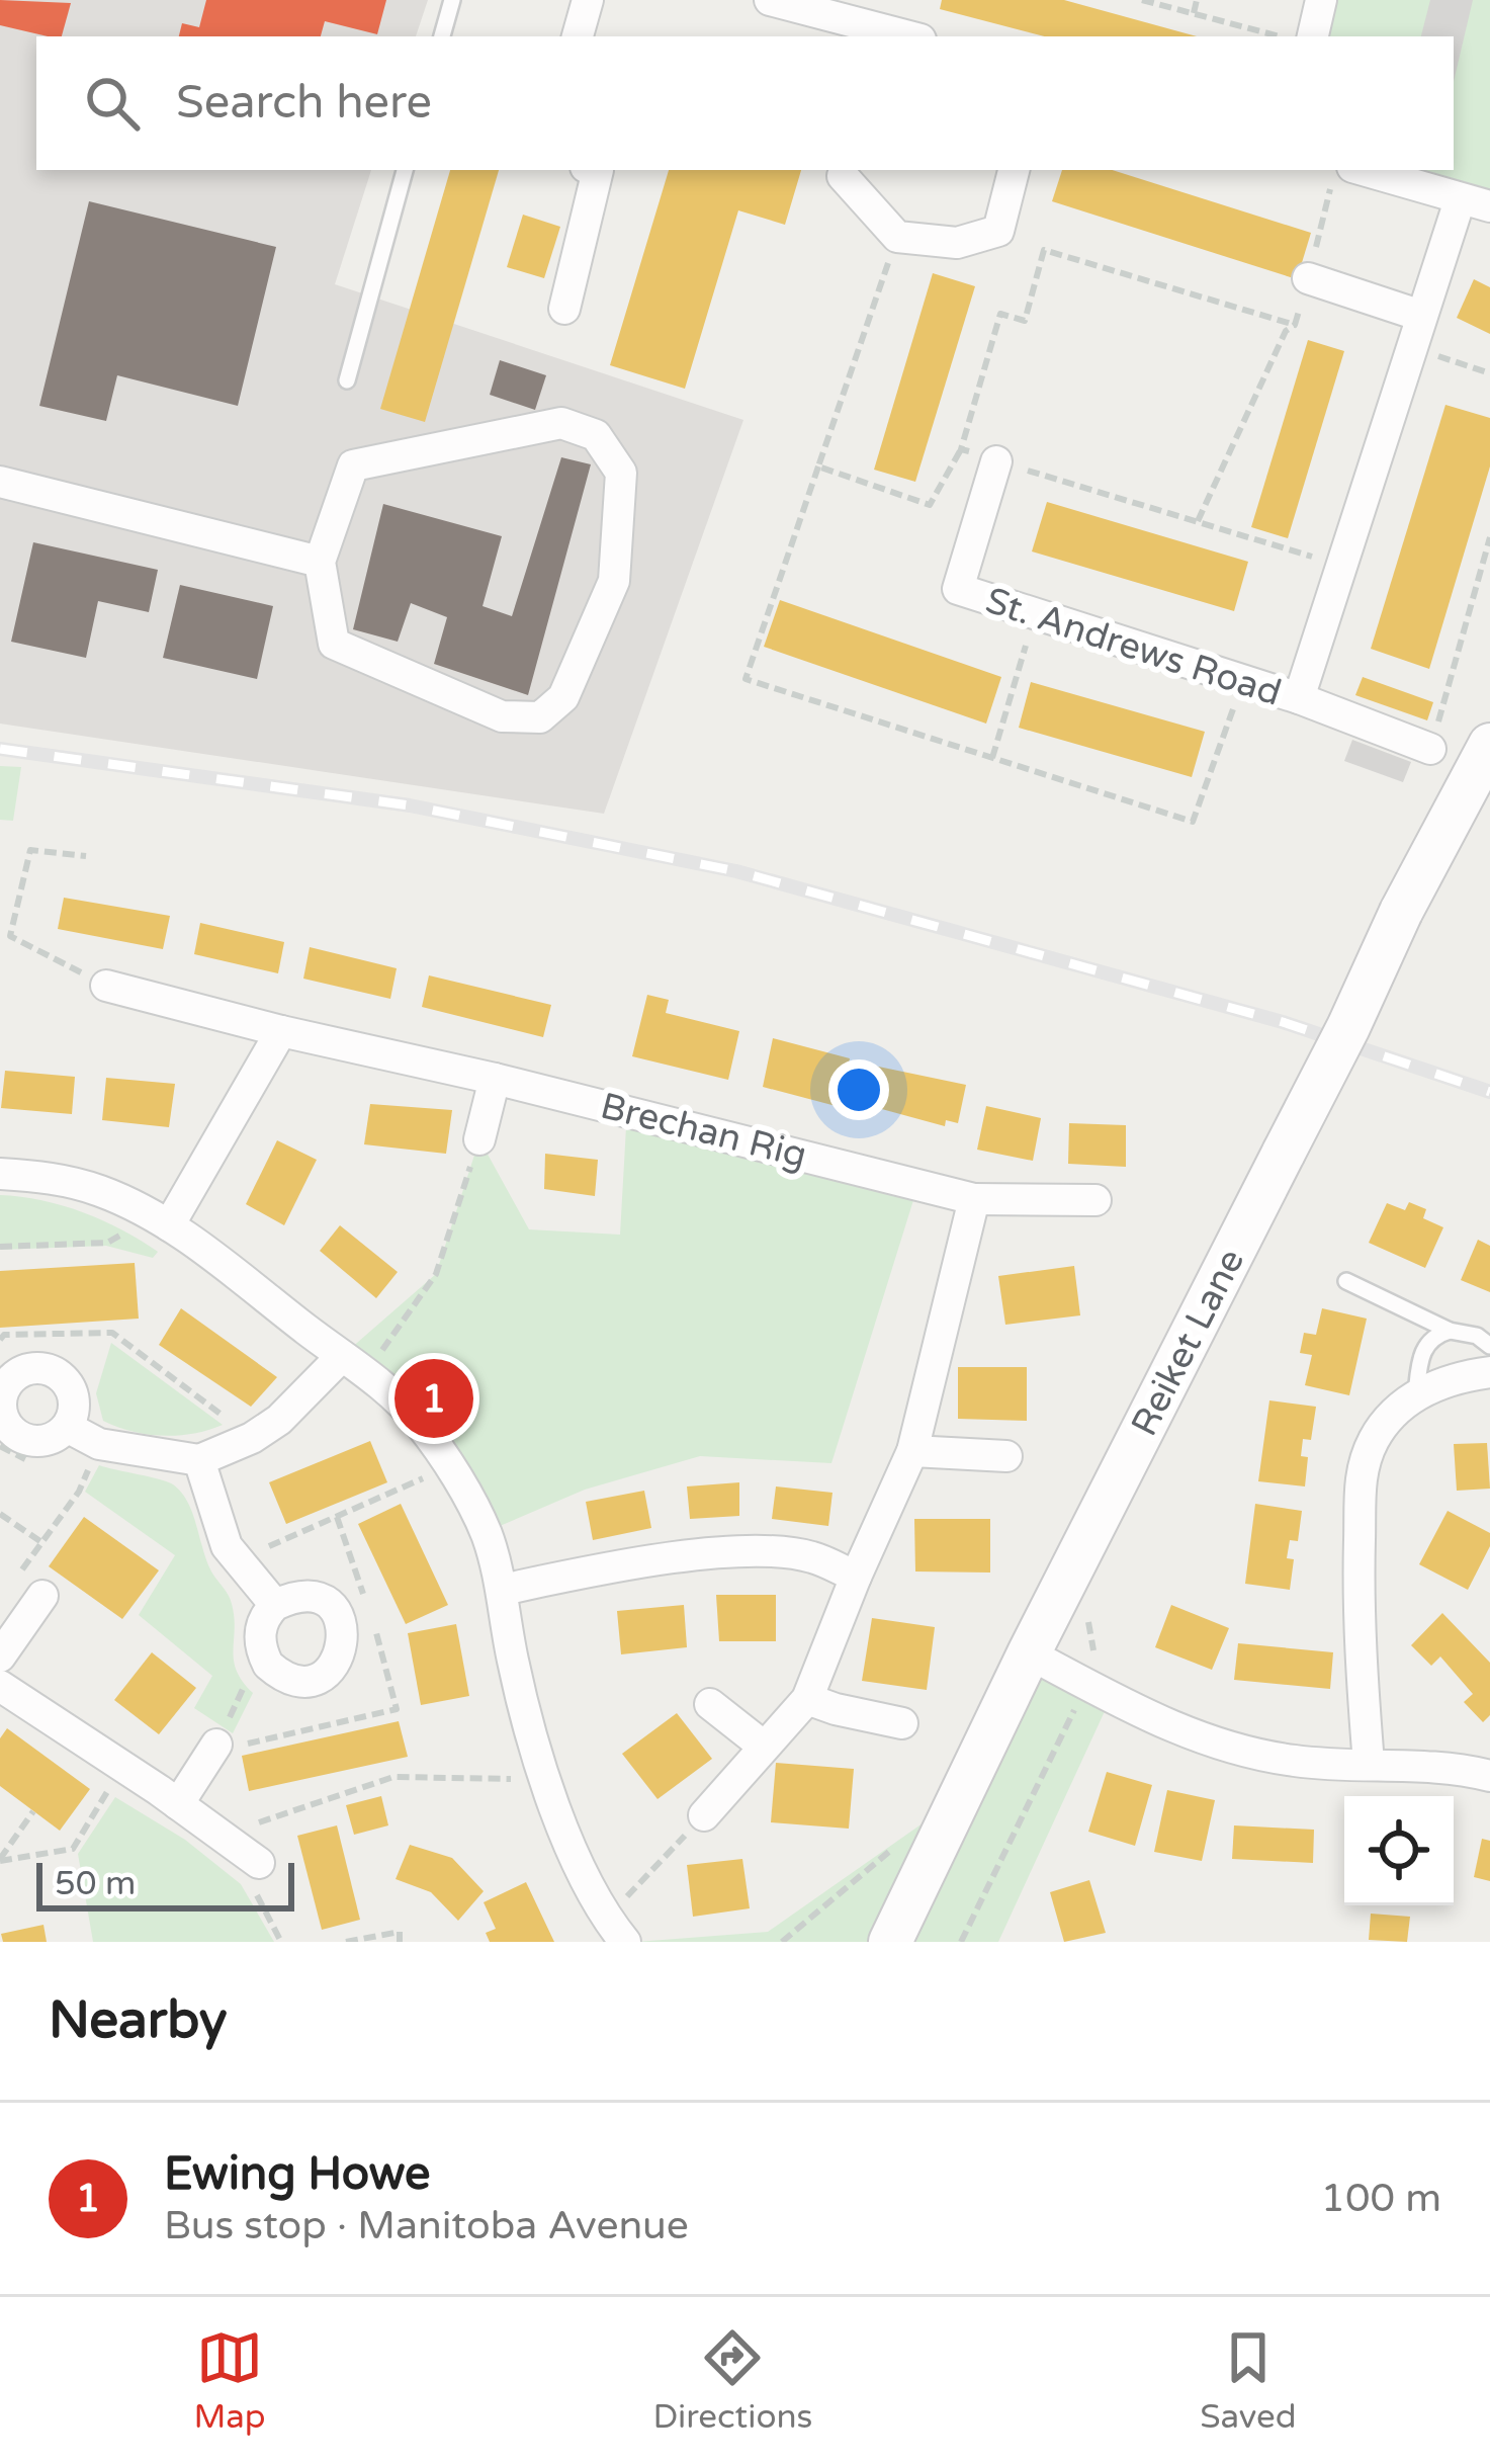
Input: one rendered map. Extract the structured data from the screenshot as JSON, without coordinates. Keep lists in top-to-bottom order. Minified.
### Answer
{"streets":{"street":["St. Andrews Road","Brechan Rig","Reiket Lane"]},"scale_bar":"50 m","page":{"search":"Search here","pins":"1","scale":"50 m","heading":"Nearby","list":[{"mark":"1","name":"Ewing Howe","note":"Bus stop · Manitoba Avenue","value":"100 m"}],"nav":["Map","Directions","Saved"]}}
